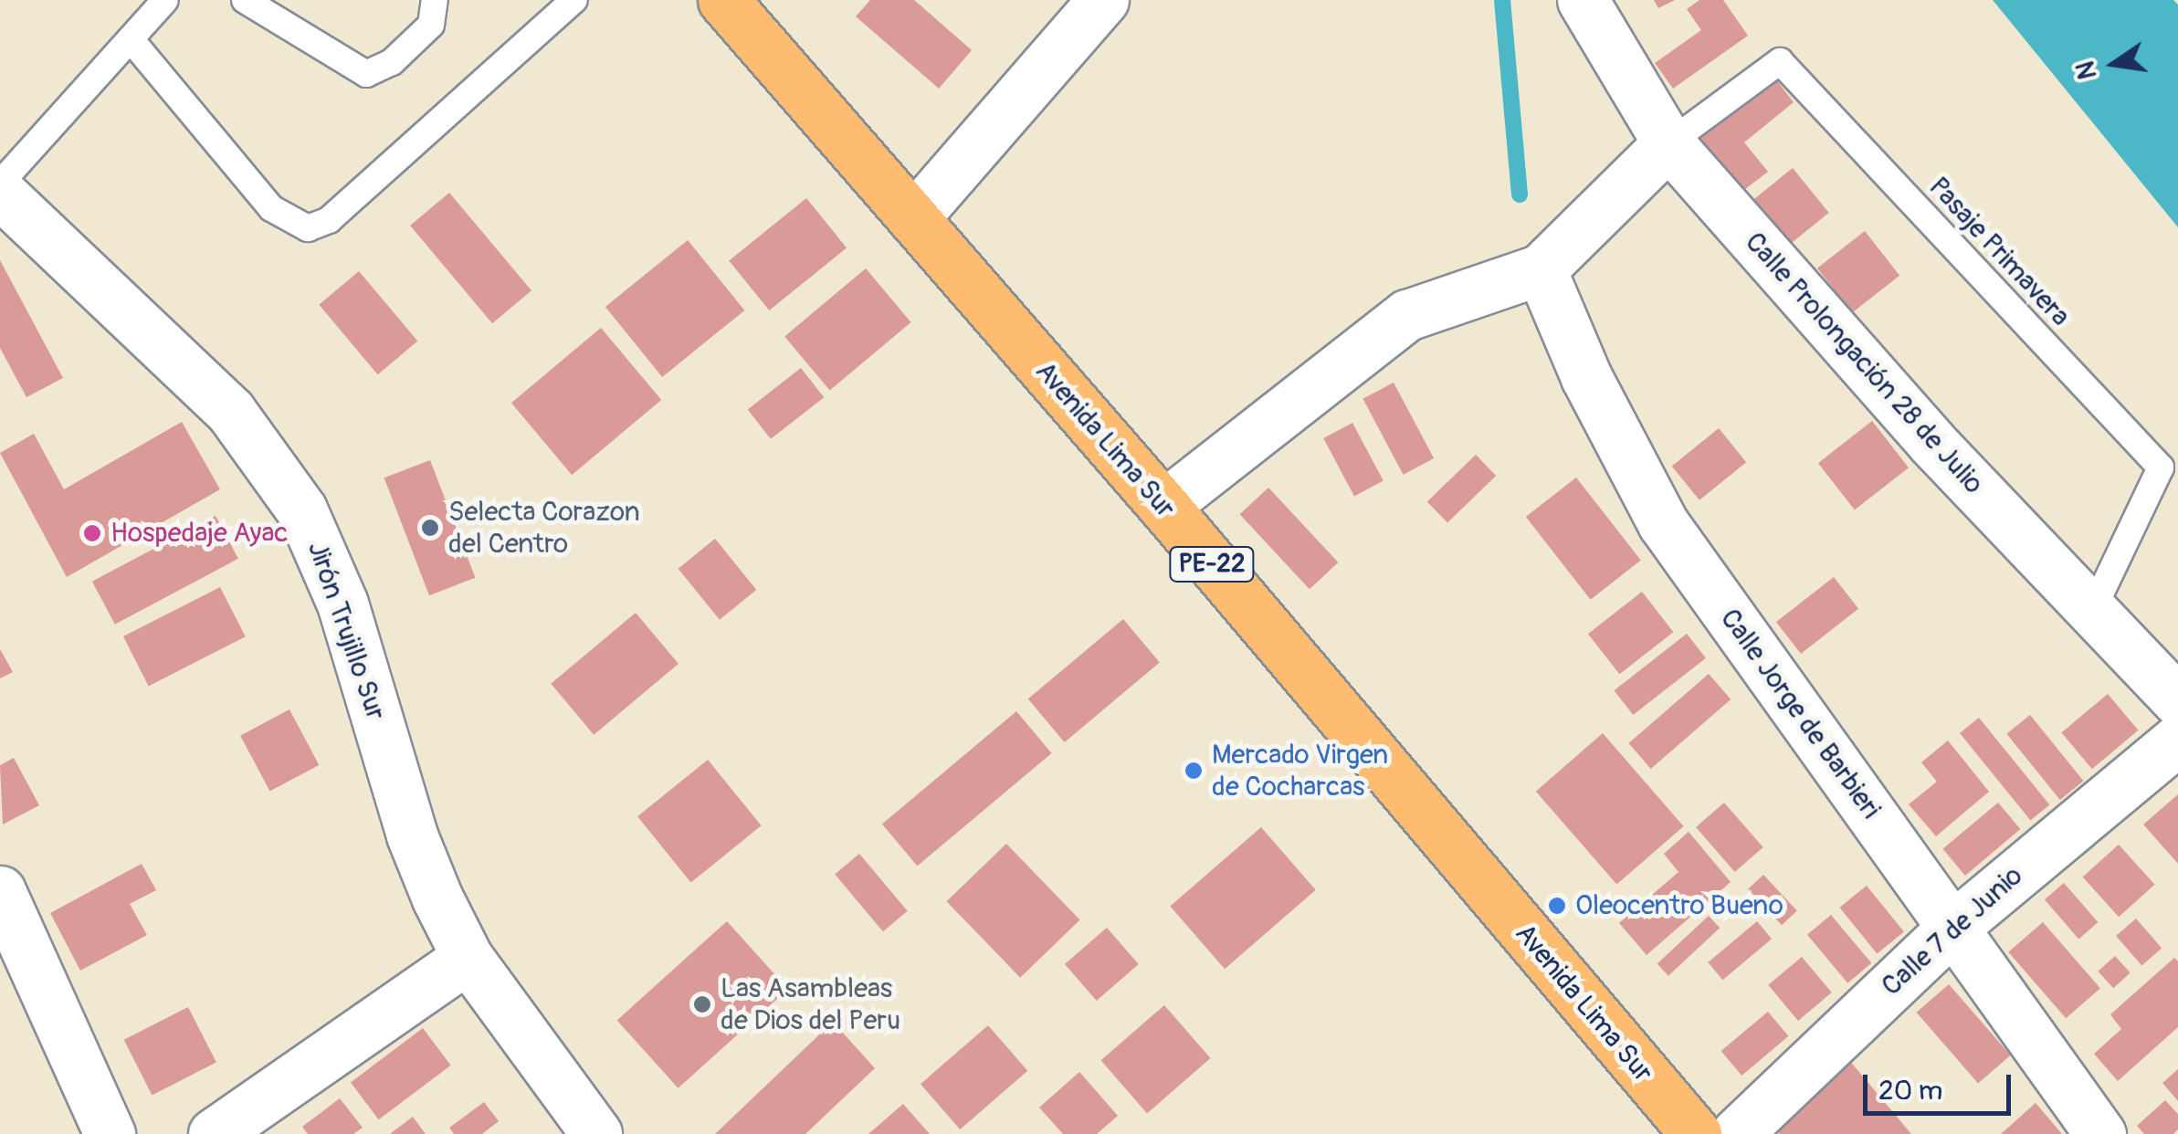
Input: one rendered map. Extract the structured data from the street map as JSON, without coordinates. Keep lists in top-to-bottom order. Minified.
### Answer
{"streets":{"highway":["Avenida Lima Sur","PE-22"],"street":["Calle Prolongación 28 de Julio","Jirón Trujillo Sur","Calle Jorge de Barbieri","Calle 7 de Junio"],"lane":["Pasaje Primavera"]},"crossings":[["Pasaje Primavera","Calle Prolongación 28 de Julio"],["Calle Jorge de Barbieri","Calle 7 de Junio"]],"places":["Selecta Corazon del Centro","Hospedaje Ayac","Mercado Virgen de Cocharcas","Oleocentro Bueno","Las Asambleas de Dios del Peru"],"scale_bar":"20 m","north":"left"}
